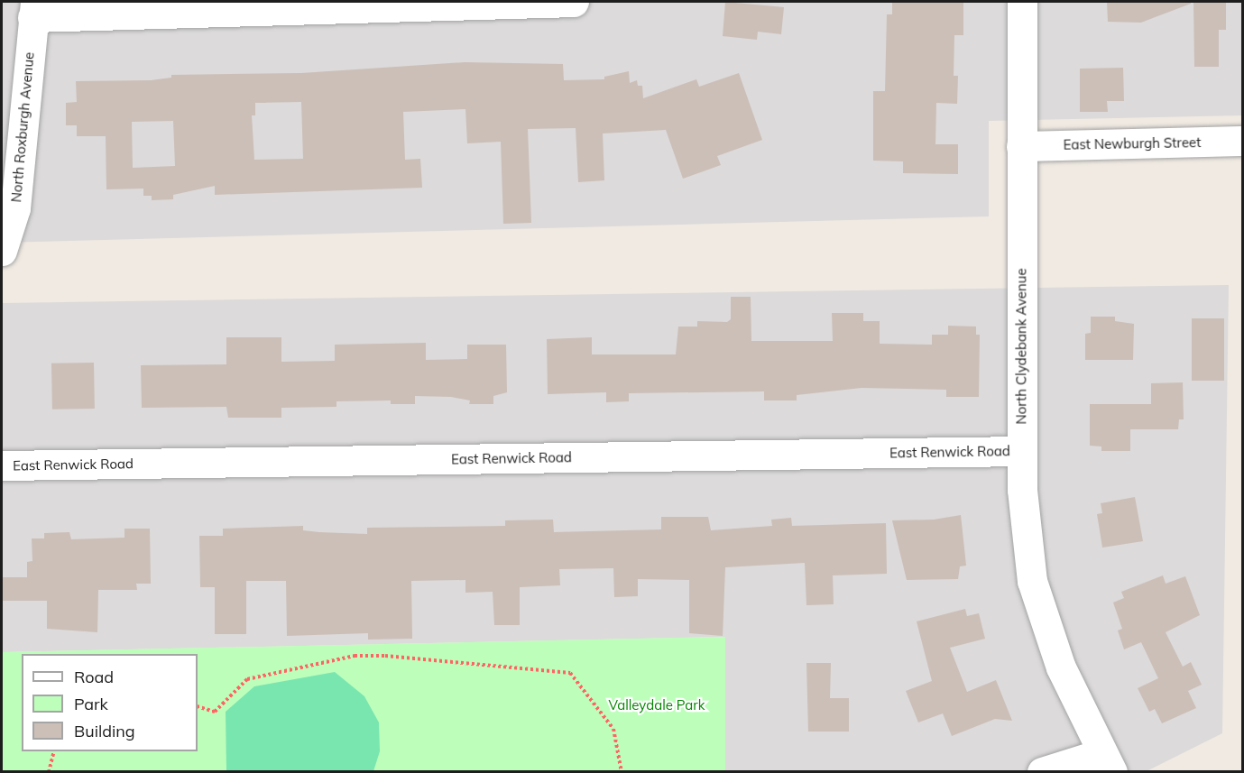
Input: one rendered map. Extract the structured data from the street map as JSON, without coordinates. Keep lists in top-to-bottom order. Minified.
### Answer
{"streets":{"street":["North Roxburgh Avenue","East Newburgh Street","North Clydebank Avenue","East Renwick Road"]},"crossings":[["East Newburgh Street","North Clydebank Avenue"],["North Clydebank Avenue","East Renwick Road"]],"parks":["Valleydale Park"],"legend":["Road","Park","Building"]}
